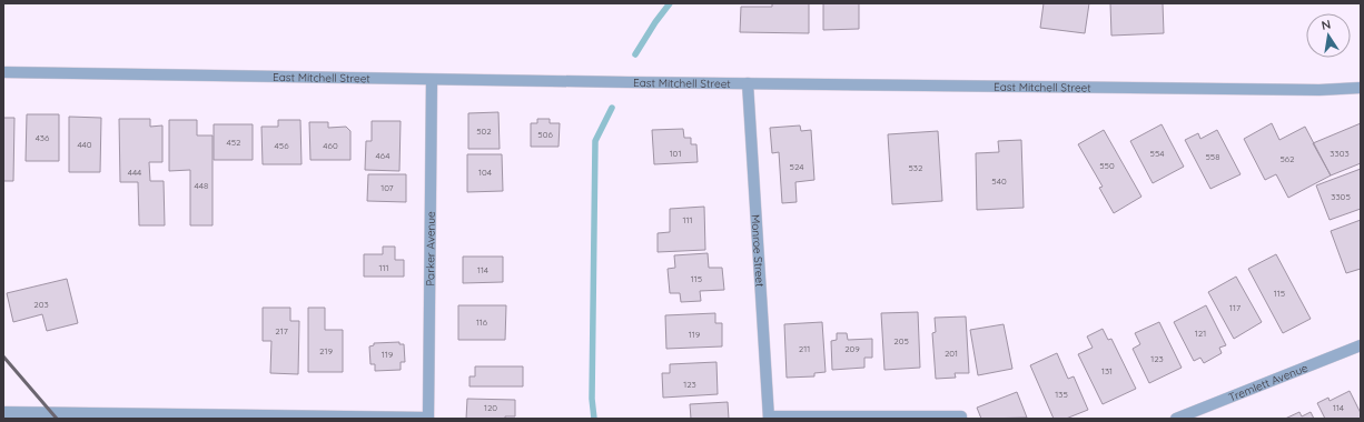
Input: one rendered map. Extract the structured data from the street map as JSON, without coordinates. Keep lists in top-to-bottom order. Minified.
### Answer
{"streets":{"street":["East Mitchell Street","Parker Avenue","Monroe Street","Tremlett Avenue"]},"crossings":[["East Mitchell Street","Parker Avenue"],["East Mitchell Street","Monroe Street"]],"house_numbers":["502","506","436","452","440","456","460","101","554","3303","464","558","562","550","524","532","444","104","540","448","107","3305","111","111","114","115","115","203","117","116","217","121","119","205","211","209","219","201","119","123","131","123","135","120","114"],"north":"top"}
